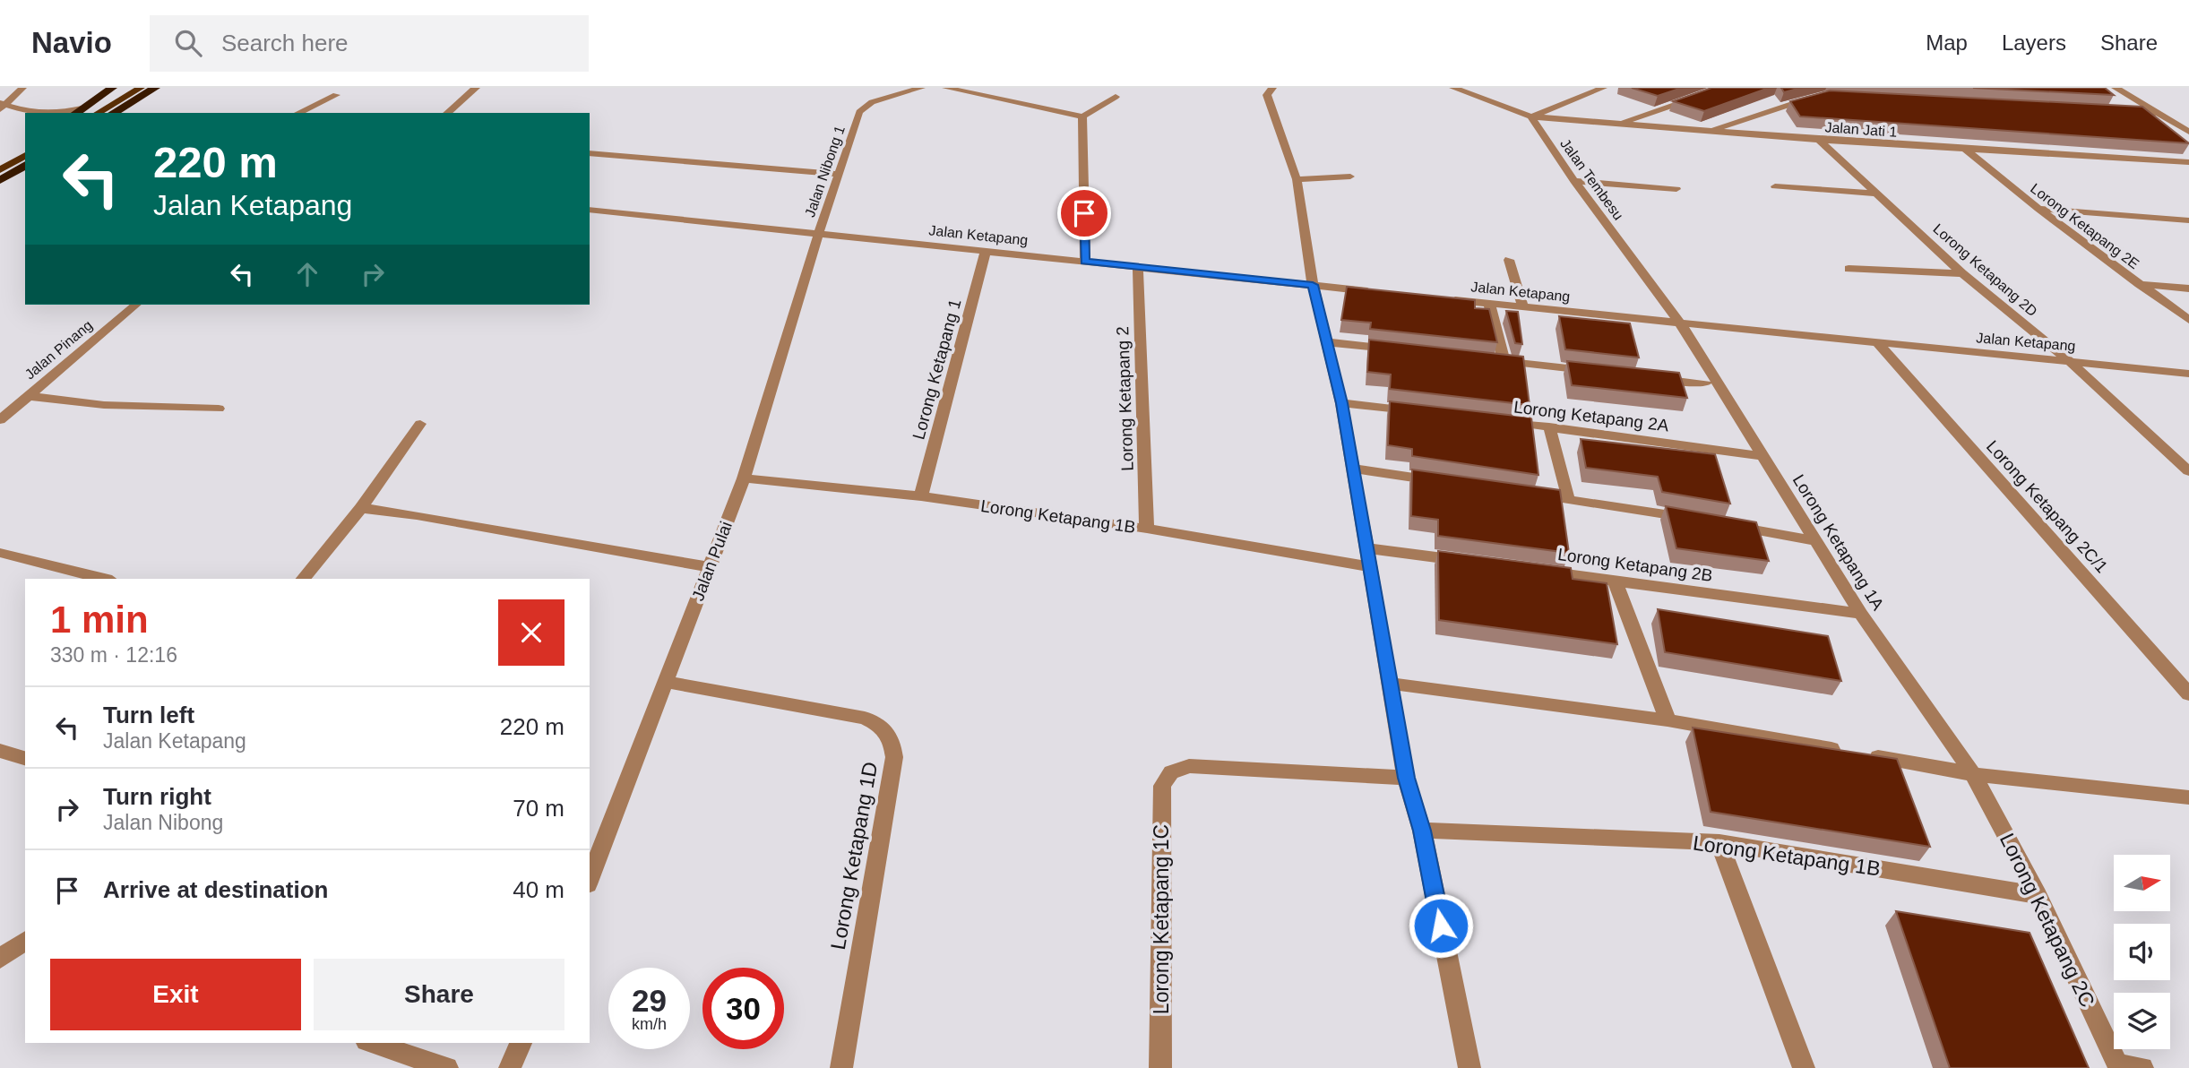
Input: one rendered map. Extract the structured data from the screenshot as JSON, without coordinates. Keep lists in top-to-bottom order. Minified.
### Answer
{"streets":{"street":["Jalan Jati 1","Jalan Nibong 1","Jalan Tembesu","Lorong Ketapang 2E","Jalan Ketapang","Lorong Ketapang 2D","Jalan Pinang","Lorong Ketapang 1","Lorong Ketapang 2","Lorong Ketapang 2A","Lorong Ketapang 2C/1","Lorong Ketapang 1B","Lorong Ketapang 1A","Jalan Pulai","Lorong Ketapang 2B","Lorong Ketapang 1D","Lorong Ketapang 1C","Lorong Ketapang 2C"]},"crossings":[["Jalan Jati 1","Jalan Tembesu"],["Jalan Jati 1","Lorong Ketapang 2E"],["Jalan Jati 1","Lorong Ketapang 2D"],["Jalan Nibong 1","Jalan Ketapang"],["Jalan Nibong 1","Jalan Pulai"],["Jalan Tembesu","Jalan Ketapang"],["Jalan Tembesu","Lorong Ketapang 1A"],["Jalan Ketapang","Lorong Ketapang 2D"],["Jalan Ketapang","Lorong Ketapang 1"],["Jalan Ketapang","Lorong Ketapang 2"],["Jalan Ketapang","Lorong Ketapang 2C/1"],["Jalan Ketapang","Lorong Ketapang 1A"],["Jalan Ketapang","Jalan Pulai"],["Lorong Ketapang 1","Lorong Ketapang 1B"],["Lorong Ketapang 2","Lorong Ketapang 1B"],["Lorong Ketapang 2A","Lorong Ketapang 1A"],["Lorong Ketapang 1B","Jalan Pulai"],["Lorong Ketapang 1B","Lorong Ketapang 2C"],["Lorong Ketapang 1A","Lorong Ketapang 2B"],["Lorong Ketapang 1A","Lorong Ketapang 2C"],["Jalan Pulai","Lorong Ketapang 1D"]],"north":"right","page":{"header":"Navio","search":"Search here","nav":["Map","Layers","Share"],"turn":["220 m","Jalan Ketapang"],"heading":["1 min","330 m · 12:16"],"list":[{"name":"Turn left","note":"Jalan Ketapang","value":"220 m"},{"name":"Turn right","note":"Jalan Nibong","value":"70 m"},{"name":"Arrive at destination","value":"40 m"}],"buttons":["Exit","Share"],"speed":"29 km/h","limit":"30"}}
